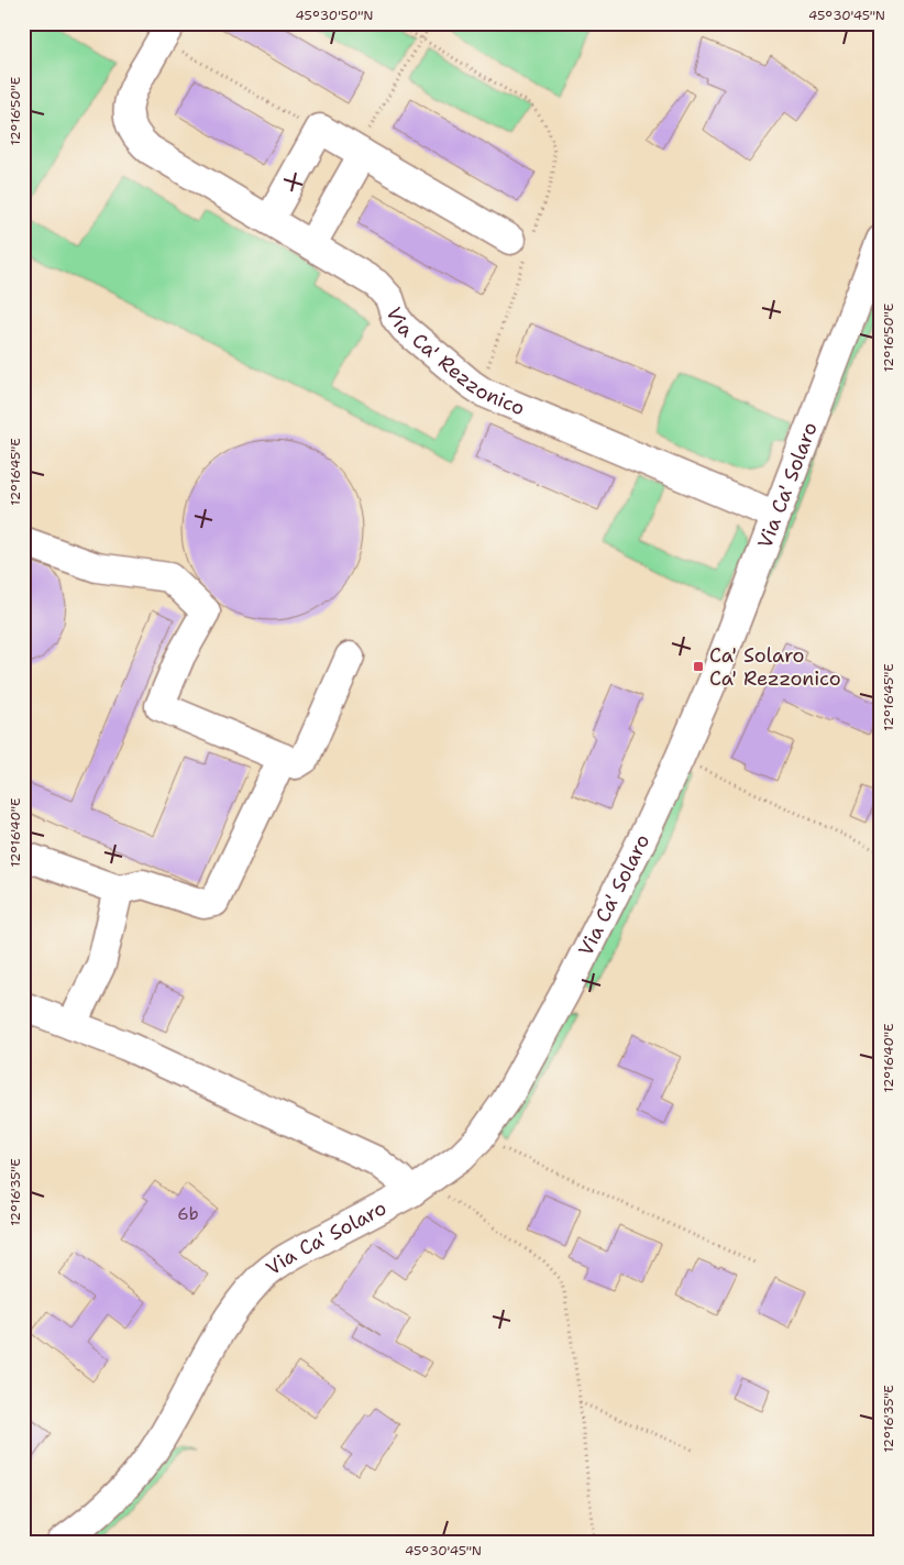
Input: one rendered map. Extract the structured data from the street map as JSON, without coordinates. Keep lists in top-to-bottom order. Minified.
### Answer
{"streets":{"street":["Via Ca' Rezzonico","Via Ca' Solaro"]},"crossings":[["Via Ca' Rezzonico","Via Ca' Solaro"]],"places":{"transit":["Ca' Solaro Ca' Rezzonico"]},"house_numbers":["6b"],"coordinates":["45°30'50\"N","45°30'45\"N","12°16'50\"E","12°16'45\"E","12°16'40\"E","12°16'35\"E"]}
